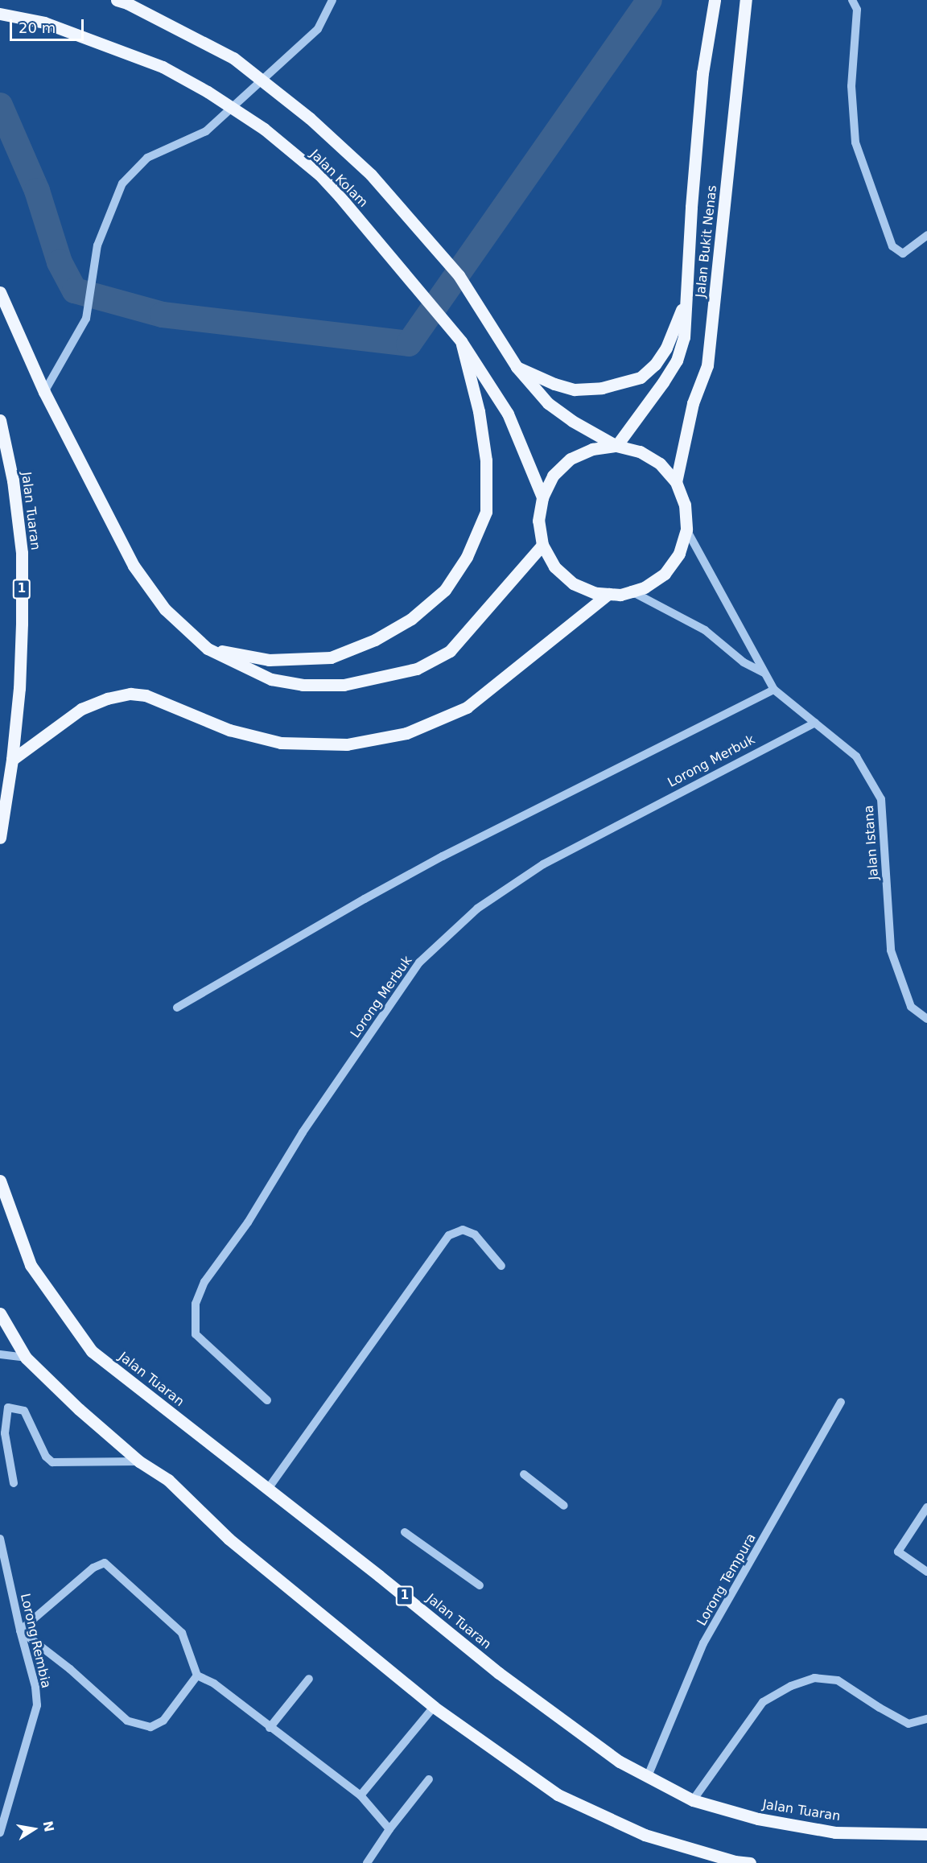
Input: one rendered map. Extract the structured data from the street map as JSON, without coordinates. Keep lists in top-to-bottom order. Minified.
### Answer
{"streets":{"main road":["Jalan Kolam","Jalan Bukit Nenas","Jalan Tuaran","1"],"street":["Lorong Merbuk","Jalan Istana","Lorong Tempura","Lorong Rembia"]},"crossings":[["Jalan Kolam","Jalan Bukit Nenas"],["Jalan Kolam","Jalan Istana"],["Jalan Bukit Nenas","Jalan Istana"],["Jalan Tuaran","Lorong Tempura"],["Lorong Merbuk","Jalan Istana"]],"scale_bar":"20 m","north":"right"}
